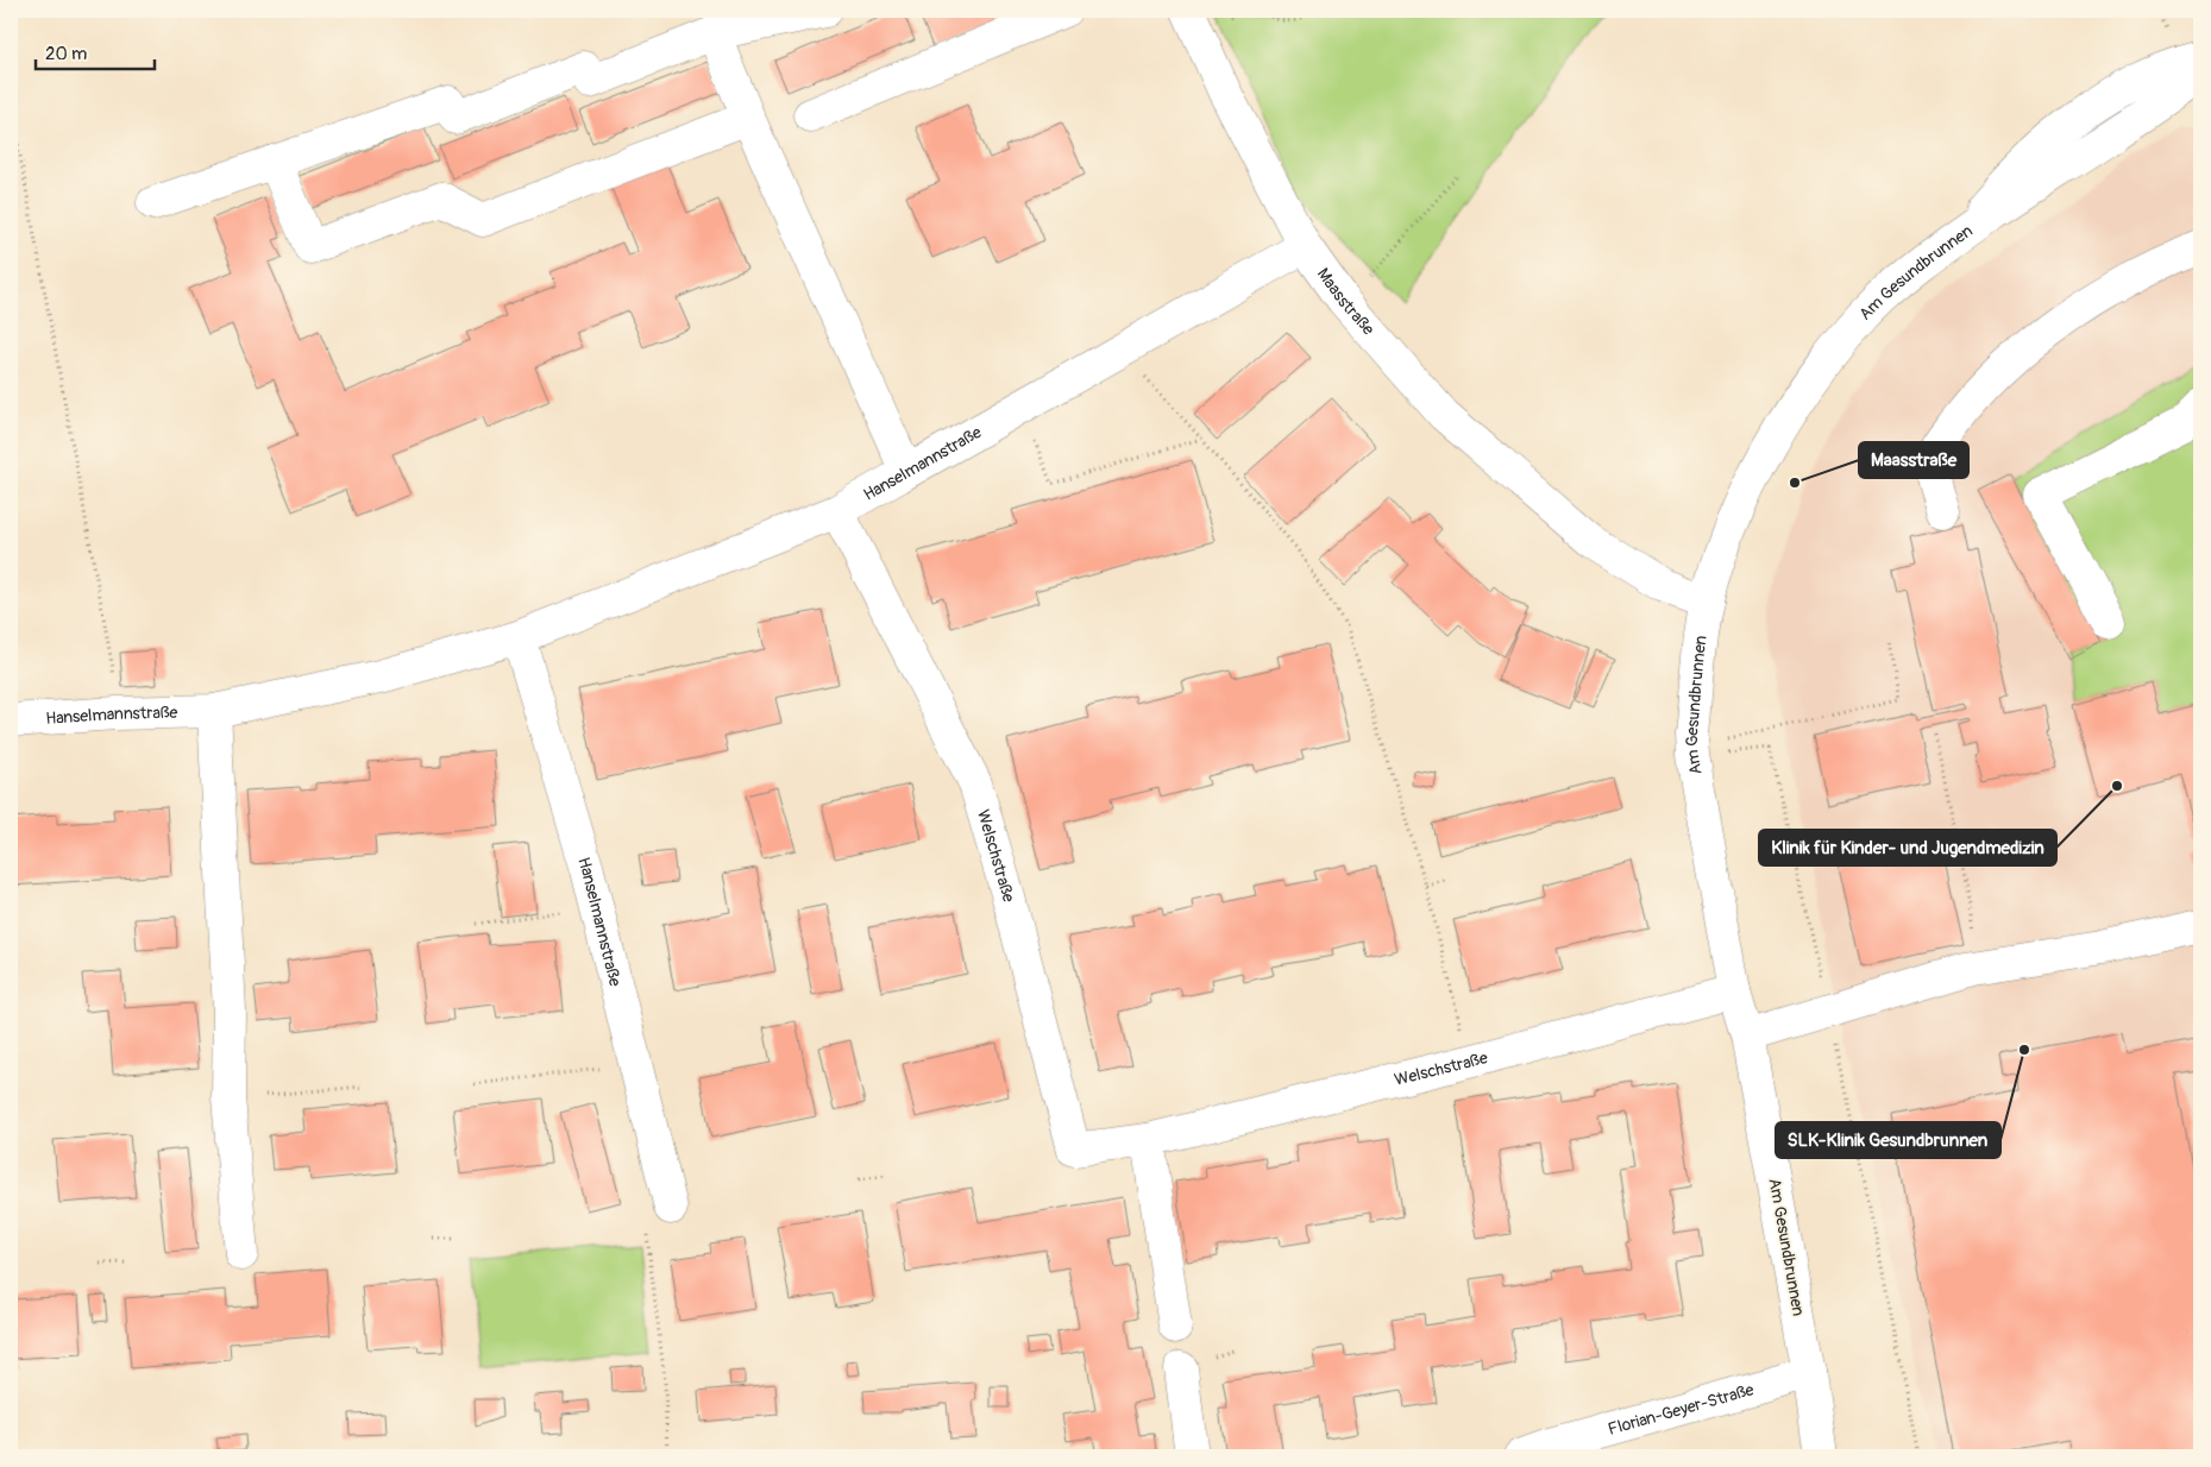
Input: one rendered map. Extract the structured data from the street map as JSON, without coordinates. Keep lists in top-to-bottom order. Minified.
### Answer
{"streets":{"street":["Am Gesundbrunnen","Maasstraße","Hanselmannstraße","Welschstraße","Florian-Geyer-Straße"]},"crossings":[["Am Gesundbrunnen","Maasstraße"],["Am Gesundbrunnen","Welschstraße"],["Am Gesundbrunnen","Florian-Geyer-Straße"],["Maasstraße","Hanselmannstraße"],["Hanselmannstraße","Welschstraße"]],"places":["Maasstraße","Klinik für Kinder- und Jugendmedizin","SLK-Klinik Gesundbrunnen"],"scale_bar":"20 m"}
